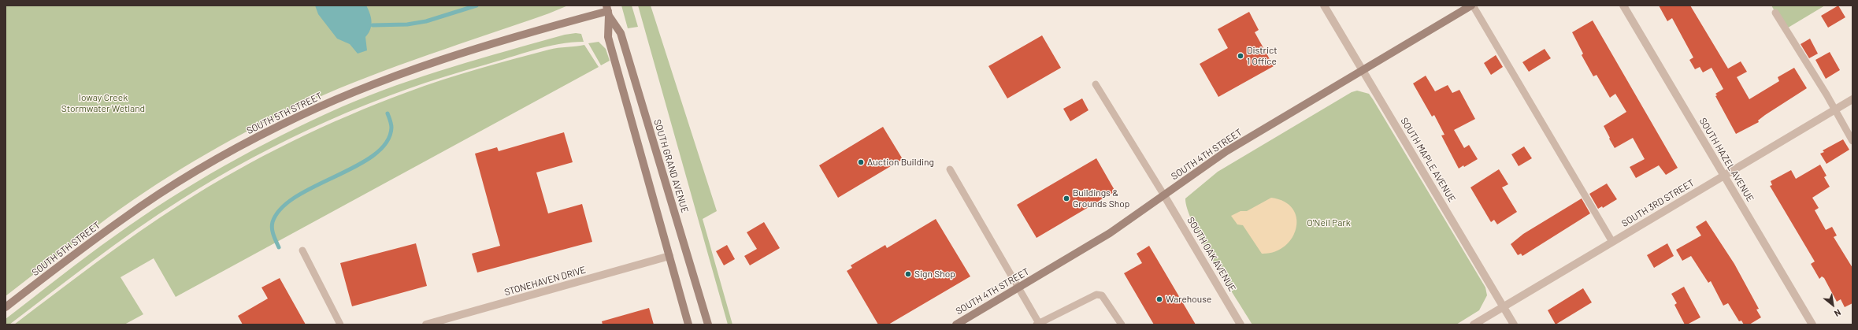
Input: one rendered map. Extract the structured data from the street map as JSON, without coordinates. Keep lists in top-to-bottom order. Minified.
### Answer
{"streets":{"street":["SOUTH 5TH STREET","SOUTH 4TH STREET","SOUTH MAPLE AVENUE","SOUTH HAZEL AVENUE","SOUTH GRAND AVENUE","SOUTH 3RD STREET","SOUTH OAK AVENUE","STONEHAVEN DRIVE"]},"crossings":[["SOUTH 5TH STREET","SOUTH GRAND AVENUE"],["SOUTH 4TH STREET","SOUTH MAPLE AVENUE"],["SOUTH 4TH STREET","SOUTH OAK AVENUE"],["SOUTH MAPLE AVENUE","SOUTH 3RD STREET"],["SOUTH HAZEL AVENUE","SOUTH 3RD STREET"]],"parks":["Ioway Creek Stormwater Wetland","O'Neil Park"],"places":["District 1 Office","Auction Building","Buildings & Grounds Shop","Sign Shop","Warehouse"],"north":"bottom right"}
